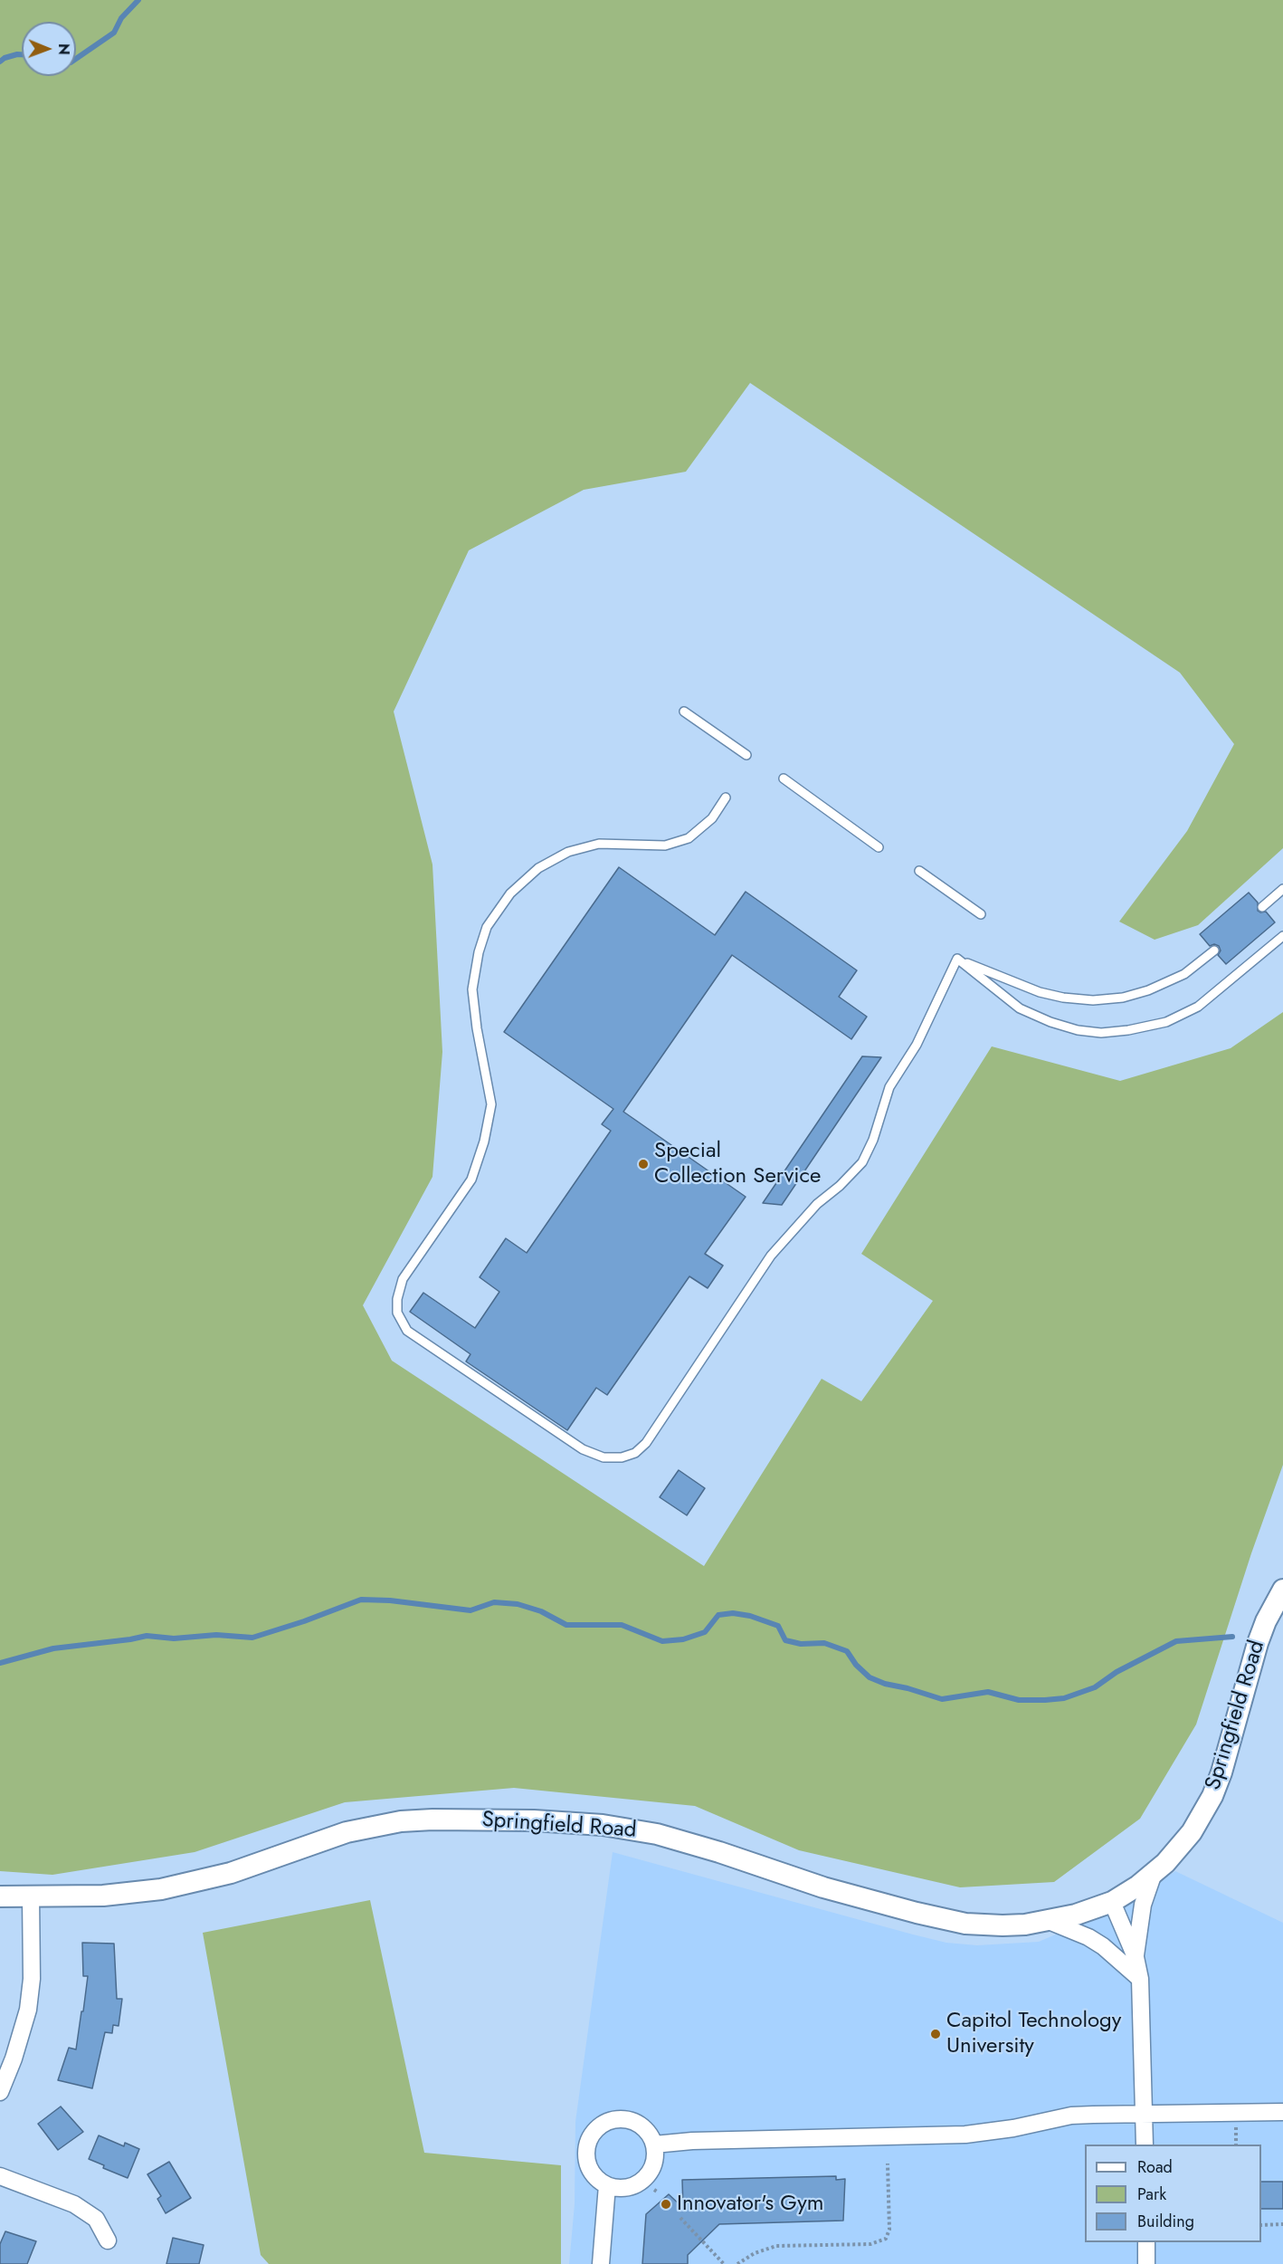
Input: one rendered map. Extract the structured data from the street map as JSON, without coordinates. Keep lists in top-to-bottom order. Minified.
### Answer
{"streets":{"street":["Springfield Road"]},"places":["Special Collection Service","Capitol Technology University","Innovator's Gym"],"legend":["Road","Park","Building"],"north":"right"}
